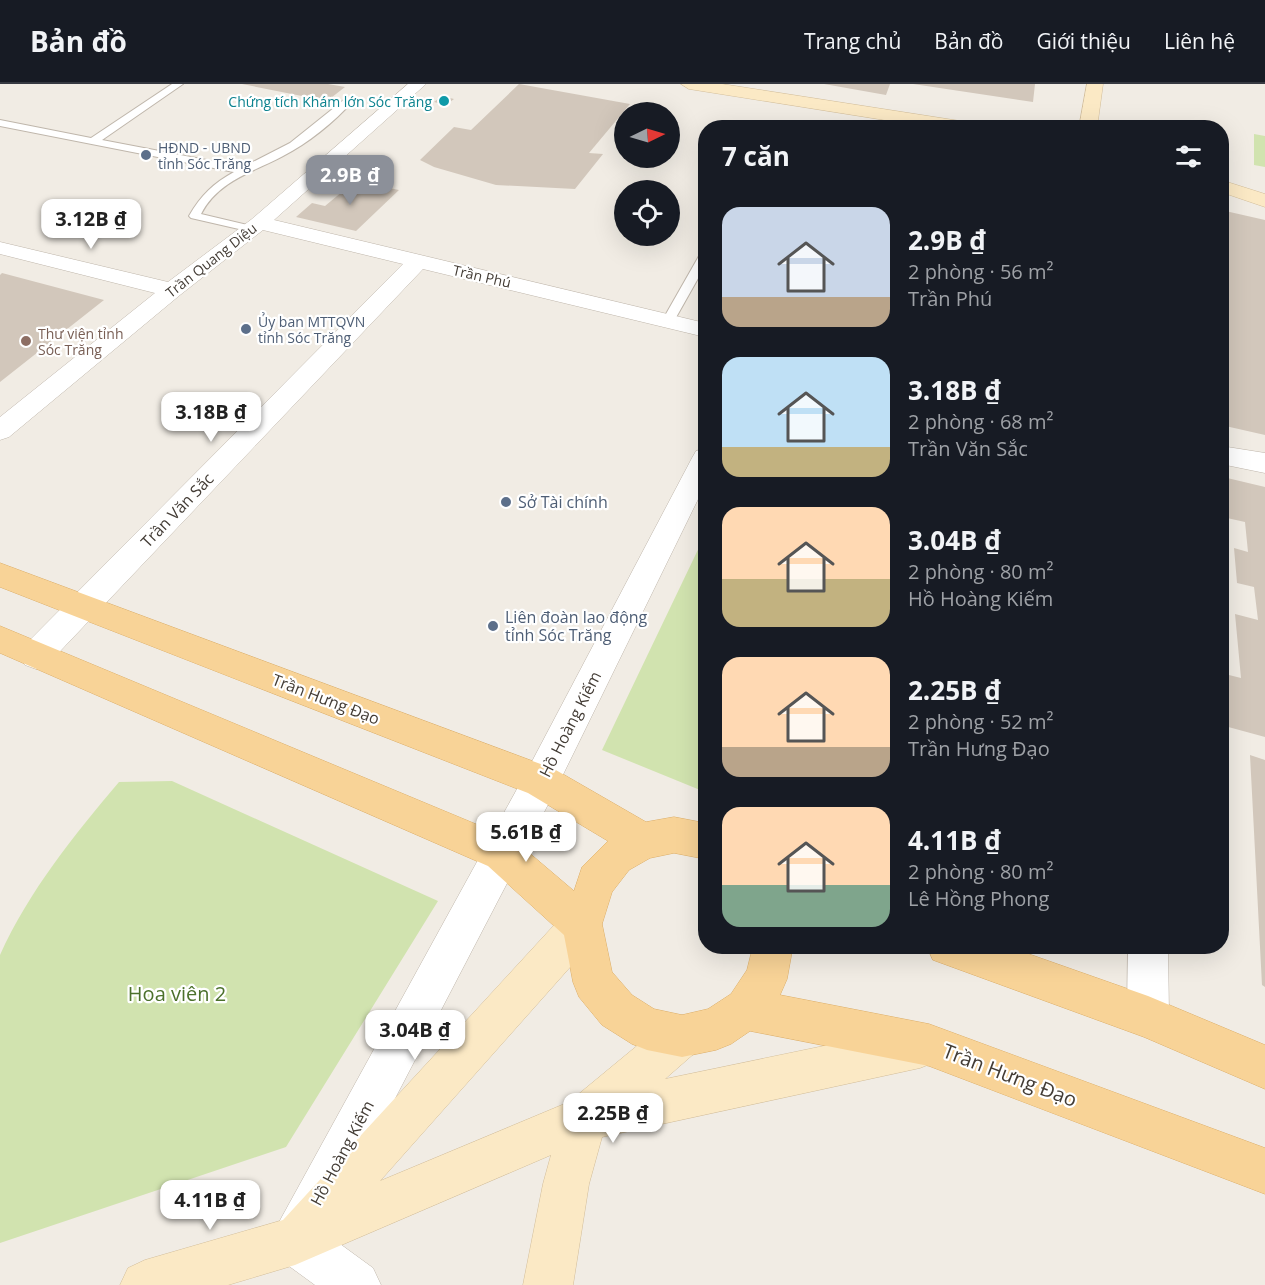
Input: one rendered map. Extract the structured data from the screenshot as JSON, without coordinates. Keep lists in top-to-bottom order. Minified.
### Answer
{"streets":{"main road":["Trần Hưng Đạo"],"street":["Trần Quang Diệu","Trần Phú","Trần Văn Sắc","Hồ Hoàng Kiếm"]},"crossings":[["Trần Quang Diệu","Trần Phú"],["Trần Phú","Trần Văn Sắc"],["Trần Văn Sắc","Trần Hưng Đạo"],["Trần Hưng Đạo","Hồ Hoàng Kiếm"]],"parks":["Hoa viên 2"],"places":["Chứng tích Khám lớn Sóc Trăng","HĐND - UBND tỉnh Sóc Trăng","Ủy ban MTTQVN tỉnh Sóc Trăng","Thư viện tỉnh Sóc Trăng","Sở Tài chính","Liên đoàn lao động tỉnh Sóc Trăng"],"north":"right","page":{"header":"Bản đồ","nav":["Trang chủ","Bản đồ","Giới thiệu","Liên hệ"],"heading":"7 căn","price":["2.9B ₫","3.12B ₫","3.18B ₫","5.61B ₫","3.04B ₫","2.25B ₫","4.11B ₫"],"list":[{"name":"2.9B ₫","note":"2 phòng · 56 m² · Trần Phú"},{"name":"3.18B ₫","note":"2 phòng · 68 m² · Trần Văn Sắc"},{"name":"3.04B ₫","note":"2 phòng · 80 m² · Hồ Hoàng Kiếm"},{"name":"2.25B ₫","note":"2 phòng · 52 m² · Trần Hưng Đạo"},{"name":"4.11B ₫","note":"2 phòng · 80 m² · Lê Hồng Phong"}]}}
